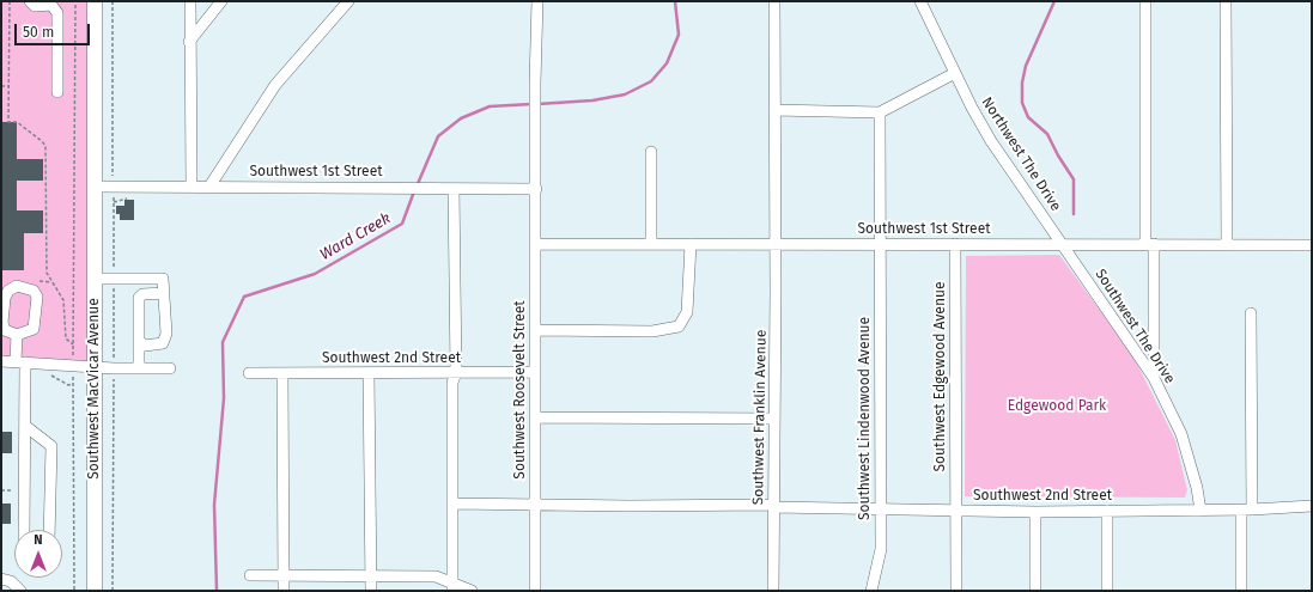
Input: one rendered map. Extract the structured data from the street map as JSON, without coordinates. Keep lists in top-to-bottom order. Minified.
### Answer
{"streets":{"main road":["Southwest MacVicar Avenue"],"street":["Northwest The Drive","Southwest 1st Street","Southwest The Drive","Southwest 2nd Street","Southwest Edgewood Avenue","Southwest Roosevelt Street","Southwest Franklin Avenue","Southwest Lindenwood Avenue"]},"crossings":[["Northwest The Drive","Southwest 1st Street"],["Northwest The Drive","Southwest The Drive"],["Southwest 1st Street","Southwest The Drive"],["Southwest 1st Street","Southwest Edgewood Avenue"],["Southwest 1st Street","Southwest MacVicar Avenue"],["Southwest 1st Street","Southwest Roosevelt Street"],["Southwest 1st Street","Southwest Franklin Avenue"],["Southwest 1st Street","Southwest Lindenwood Avenue"],["Southwest The Drive","Southwest 2nd Street"],["Southwest 2nd Street","Southwest Edgewood Avenue"],["Southwest 2nd Street","Southwest Roosevelt Street"],["Southwest 2nd Street","Southwest Franklin Avenue"],["Southwest 2nd Street","Southwest Lindenwood Avenue"]],"water":["Ward Creek"],"parks":["Edgewood Park"],"scale_bar":"50 m","north":"top"}
